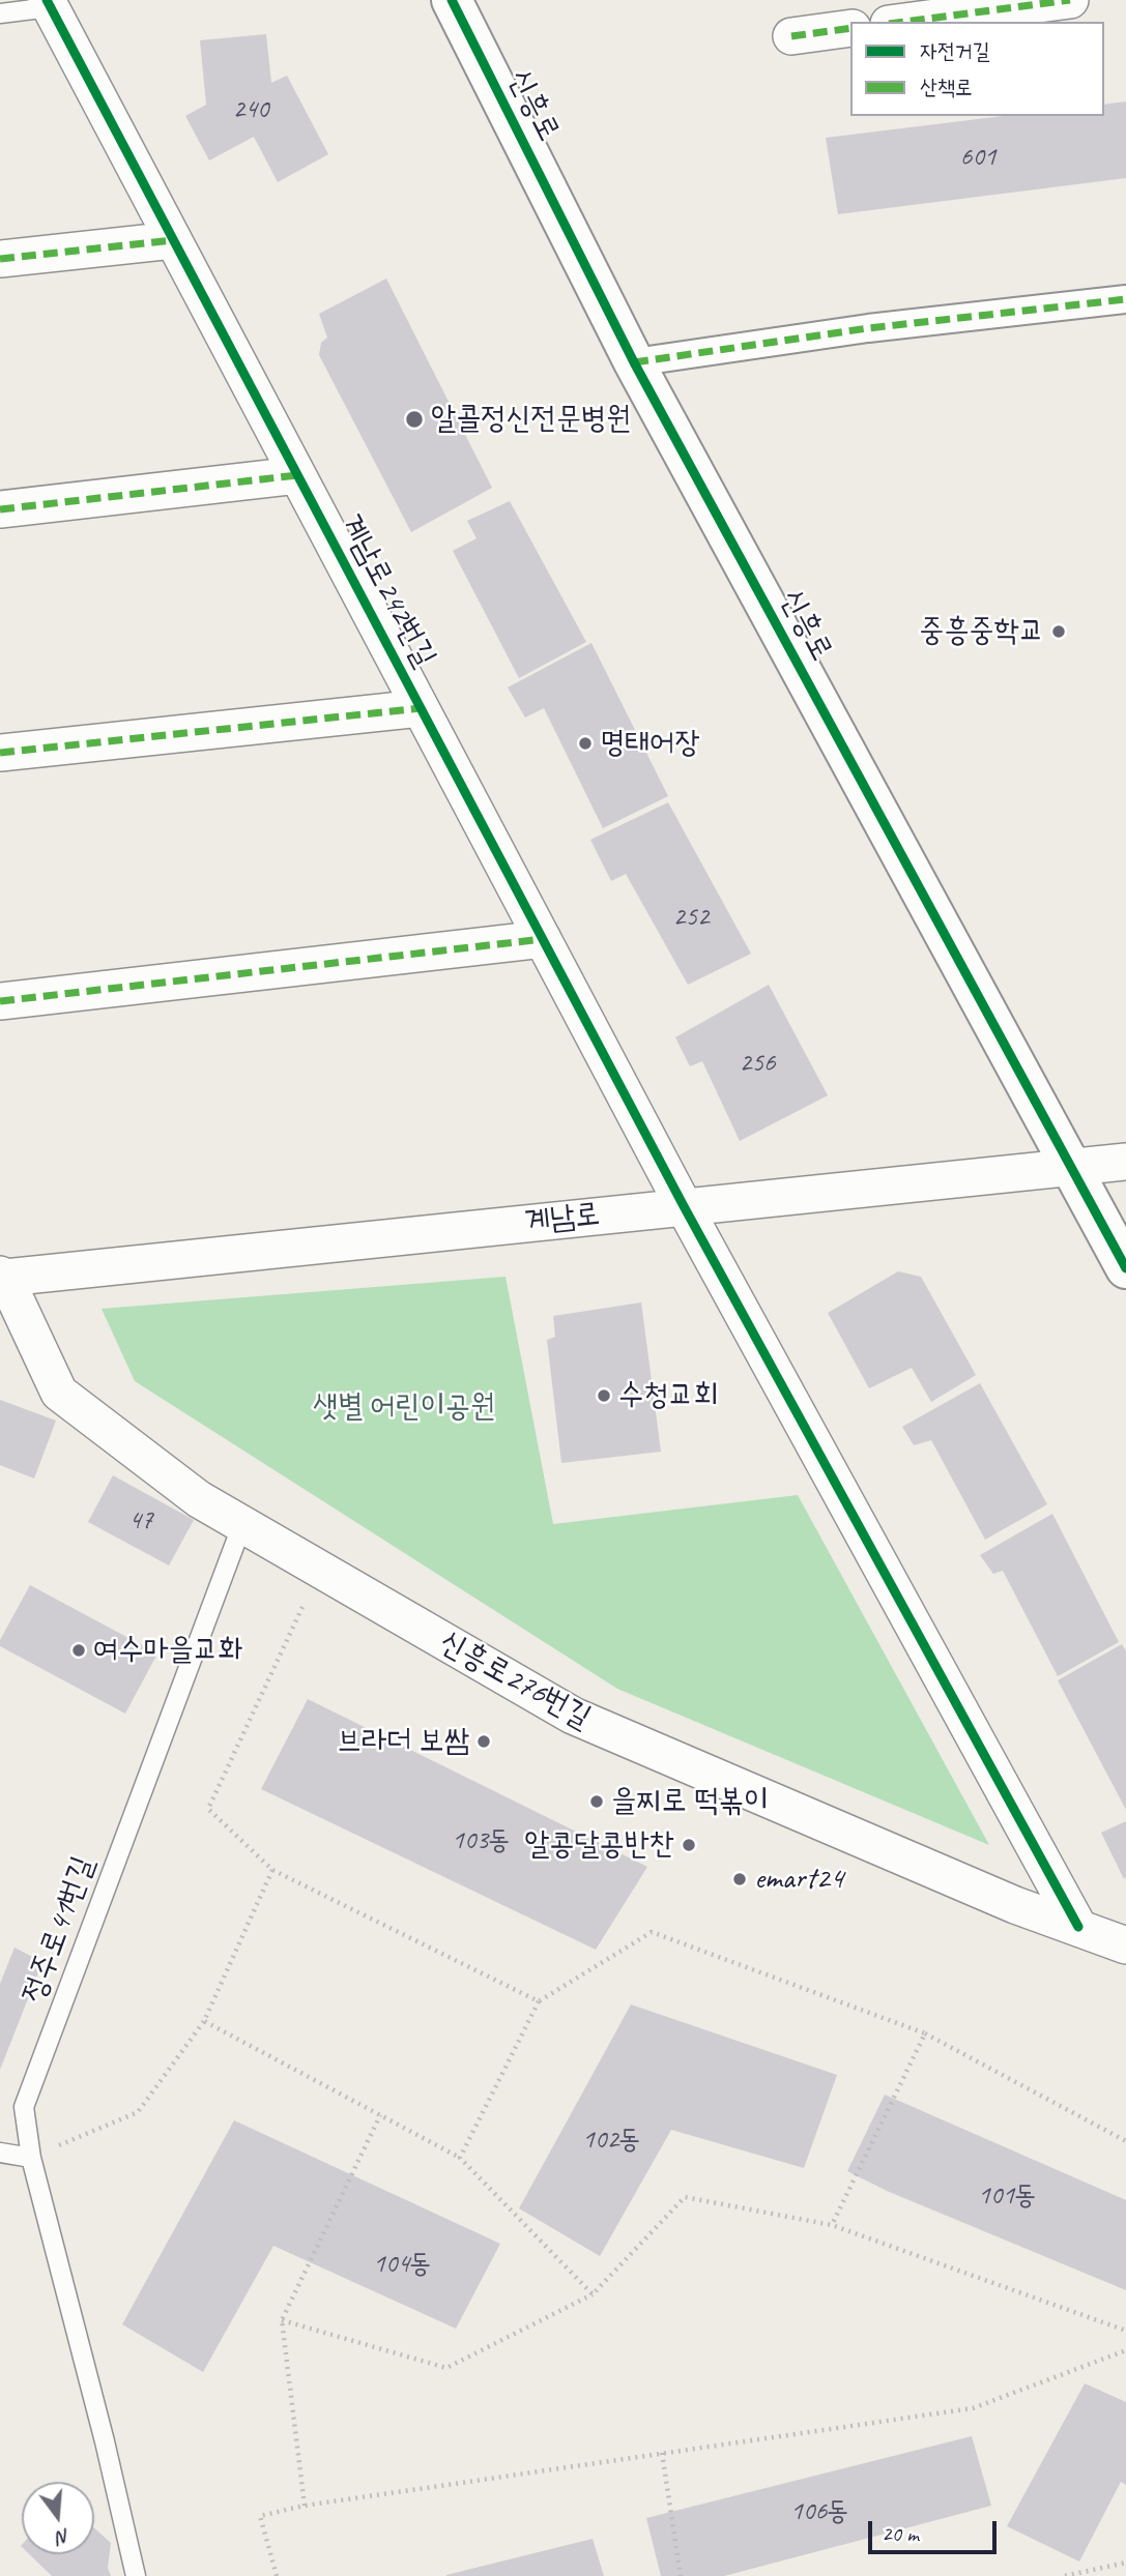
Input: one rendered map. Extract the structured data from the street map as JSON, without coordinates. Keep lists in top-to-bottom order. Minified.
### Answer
{"streets":{"street":["신흥로","계남로242번길","계남로","신흥로276번길"],"lane":["정주로41번길"]},"crossings":[["신흥로","계남로"],["계남로242번길","계남로"],["계남로242번길","신흥로276번길"],["계남로","신흥로276번길"],["신흥로276번길","정주로41번길"]],"parks":["샛별 어린이공원"],"places":["알콜정신전문병원","중흥중학교","명태어장","수청교회","여수마을교화","브라더 보쌈","을찌로 떡볶이","알콩달콩반찬","emart24"],"house_numbers":["240","601","252","256","47","103동","102동","101동","104동","106동"],"legend":["자전거길","산책로"],"scale_bar":"20 m","north":"bottom"}
